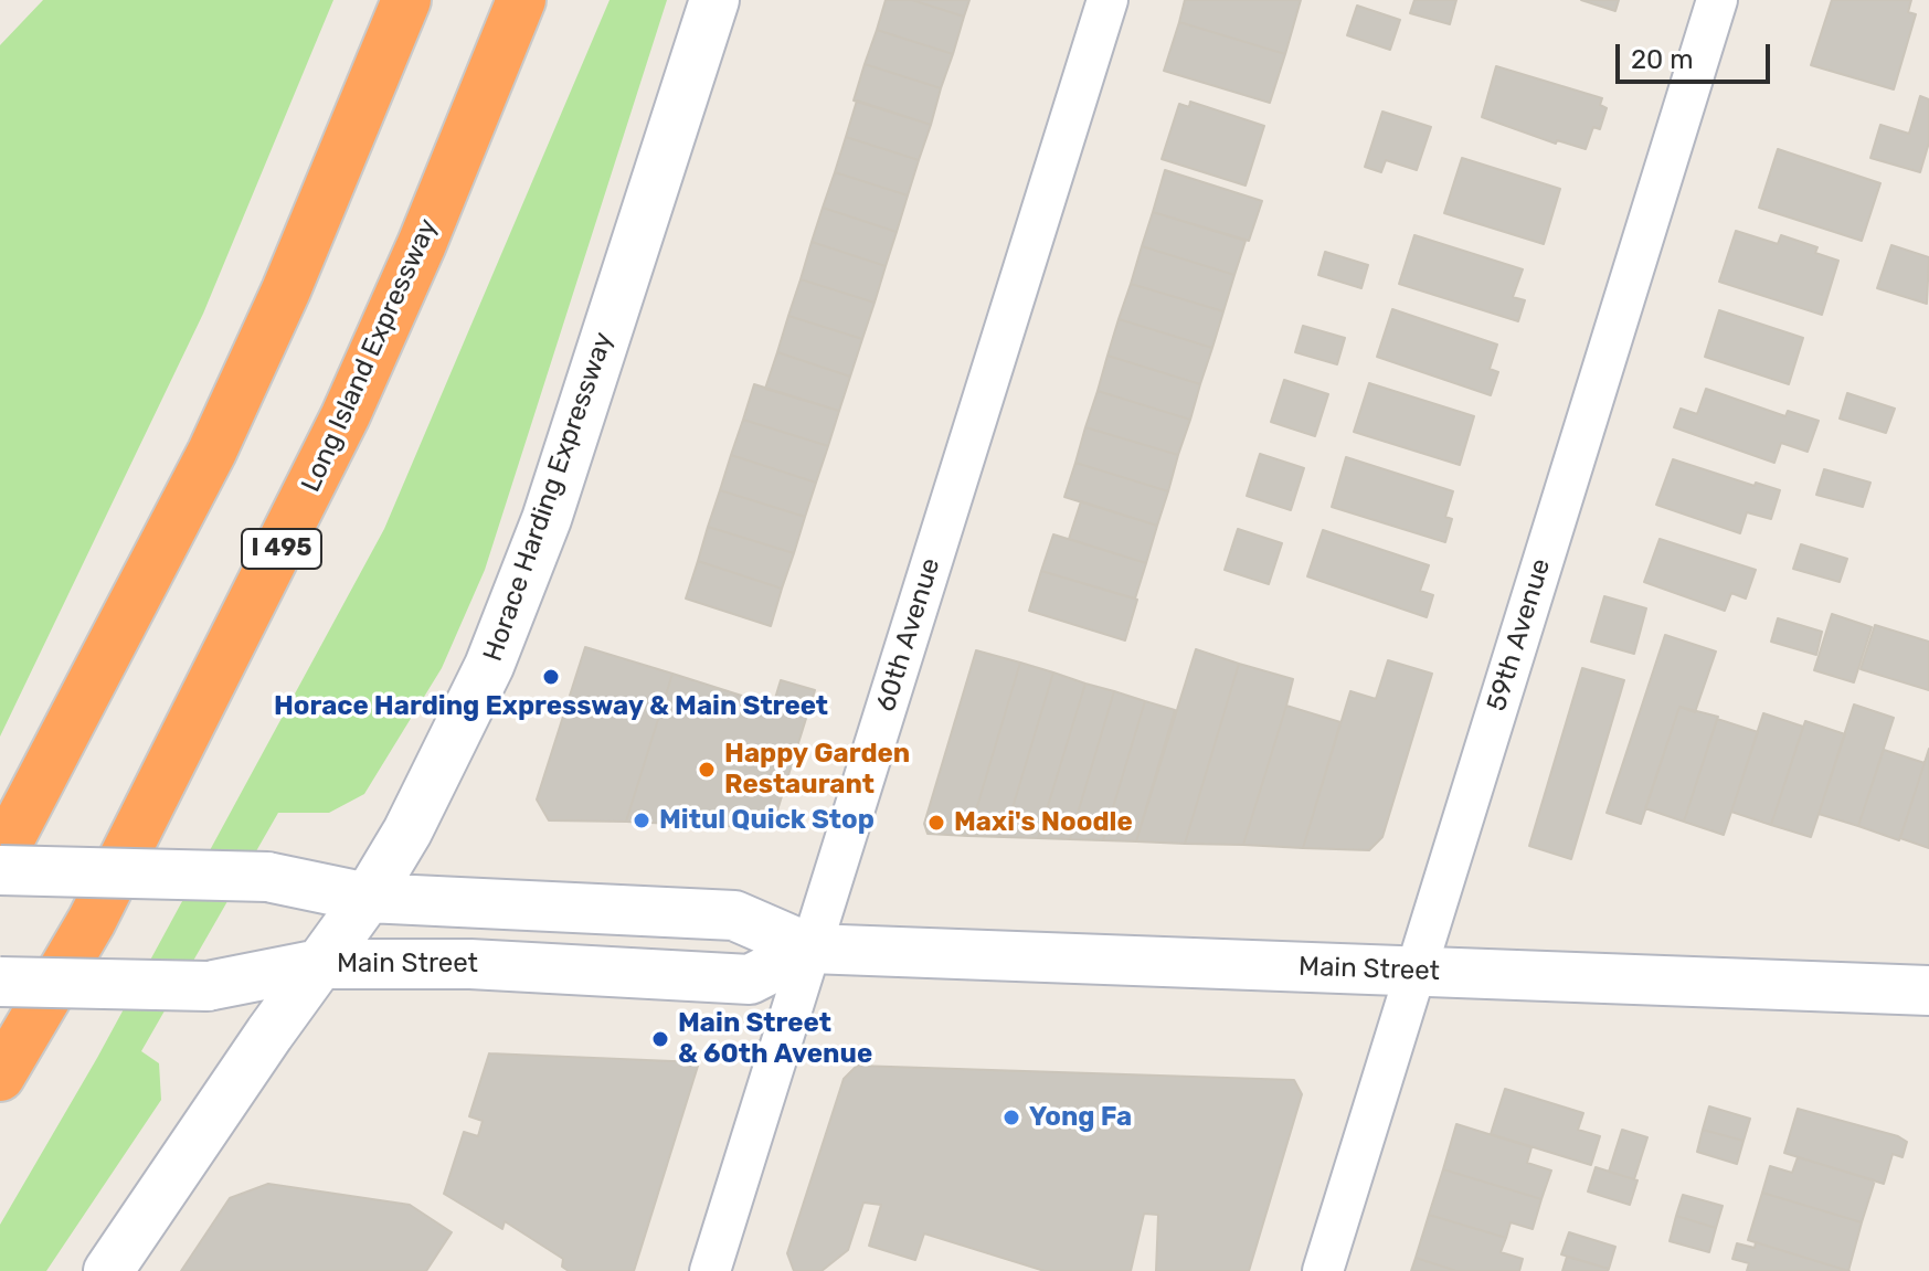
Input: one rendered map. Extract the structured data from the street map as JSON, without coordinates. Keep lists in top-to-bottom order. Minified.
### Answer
{"streets":{"highway":["Long Island Expressway","I 495"],"main road":["Horace Harding Expressway","Main Street"],"street":["60th Avenue","59th Avenue"]},"crossings":[["Horace Harding Expressway","Main Street"],["60th Avenue","Main Street"],["59th Avenue","Main Street"]],"places":["Horace Harding Expressway & Main Street","Happy Garden Restaurant","Mitul Quick Stop","Maxi's Noodle","Main Street & 60th Avenue","Yong Fa"],"scale_bar":"20 m"}
